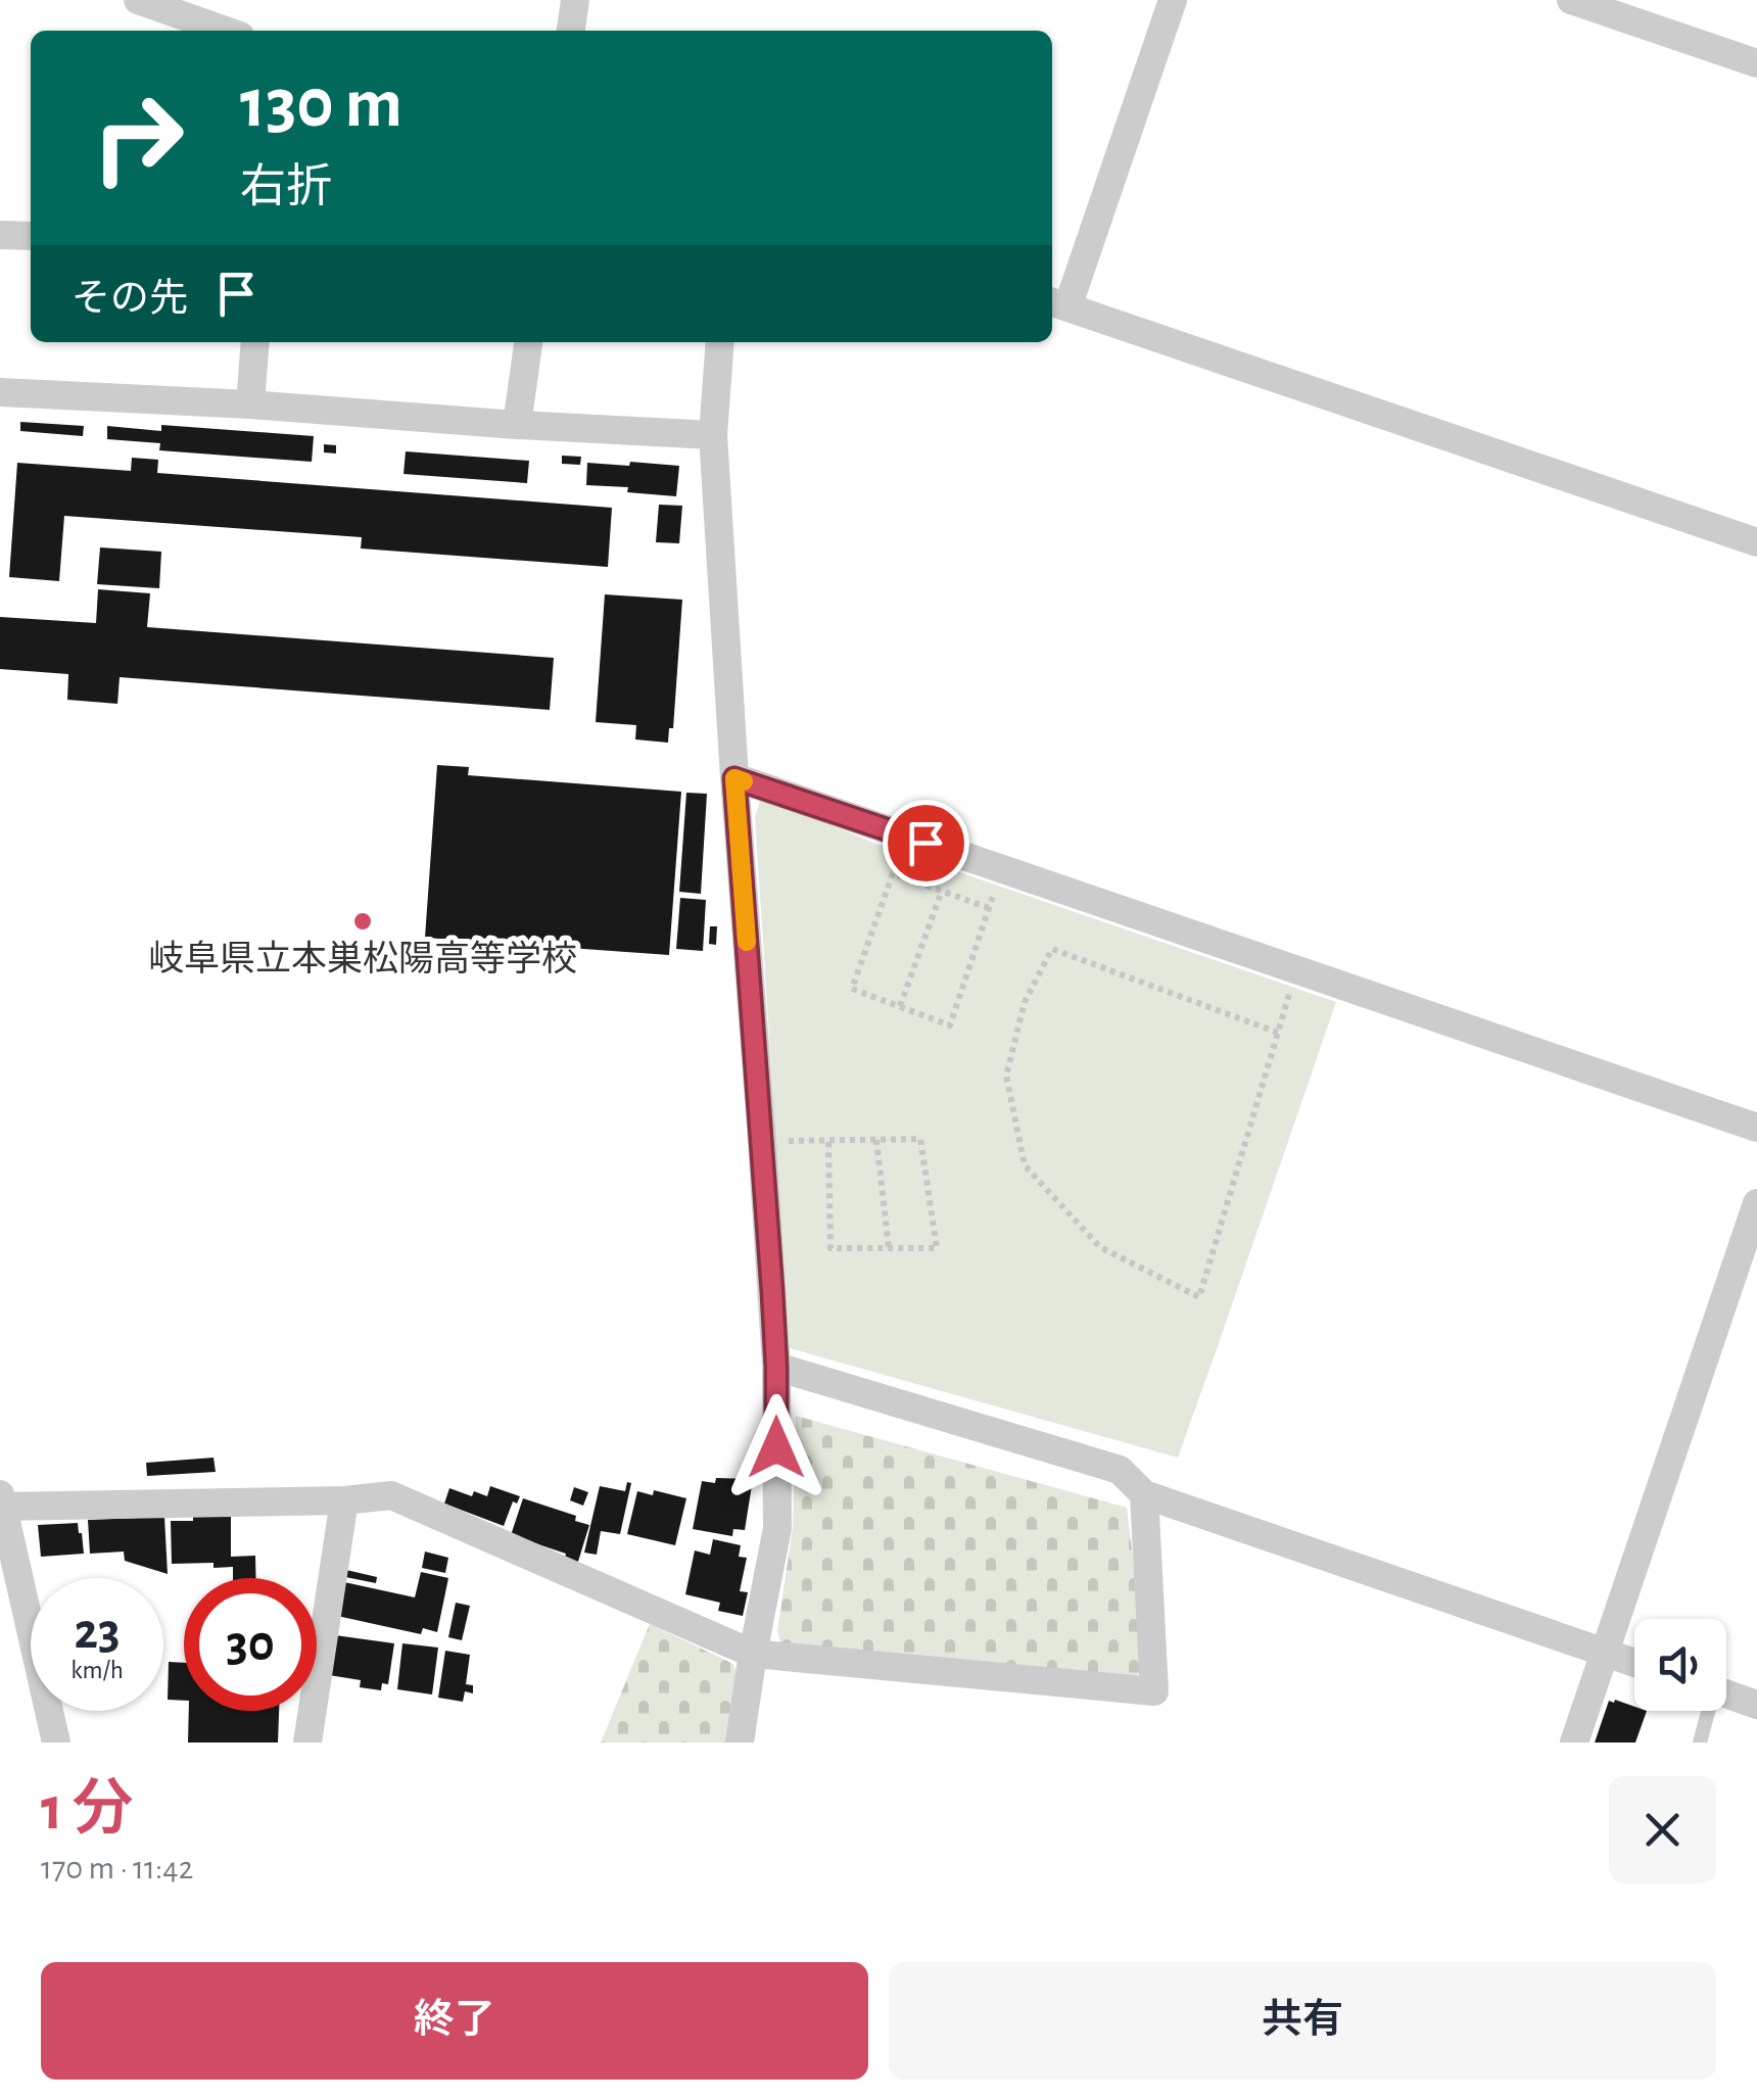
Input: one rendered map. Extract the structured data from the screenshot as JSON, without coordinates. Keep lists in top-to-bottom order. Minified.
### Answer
{"places":["岐阜県立本巣松陽高等学校"],"page":{"turn":["130 m","右折"],"then":"その先","speed":"23 km/h","limit":"30","heading":["1 分","170 m · 11:42"],"buttons":["終了","共有"]}}
